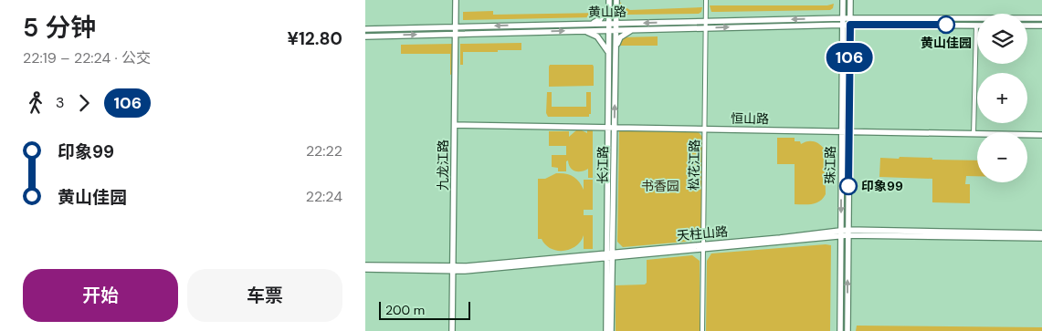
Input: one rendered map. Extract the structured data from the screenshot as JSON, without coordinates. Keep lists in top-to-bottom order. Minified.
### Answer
{"streets":{"street":["黄山路","恒山路","九龙江路","长江路","松花江路","珠江路","天柱山路"]},"crossings":[["黄山路","九龙江路"],["黄山路","长江路"],["黄山路","松花江路"],["黄山路","珠江路"],["恒山路","九龙江路"],["恒山路","长江路"],["恒山路","松花江路"],["恒山路","珠江路"],["九龙江路","天柱山路"],["长江路","天柱山路"],["松花江路","天柱山路"],["珠江路","天柱山路"]],"parks":["书香园"],"places":["黄山佳园","印象99"],"lines":["bus line 106"],"scale_bar":"200 m","page":{"heading":["5 分钟","22:19 – 22:24 · 公交","¥12.80"],"on_map":"106","map_buttons":["+","−"],"legs":["3","106"],"list":[{"name":"印象99","value":"22:22"},{"name":"黄山佳园","value":"22:24"}],"buttons":["开始","车票"],"scale":"200 m"}}
